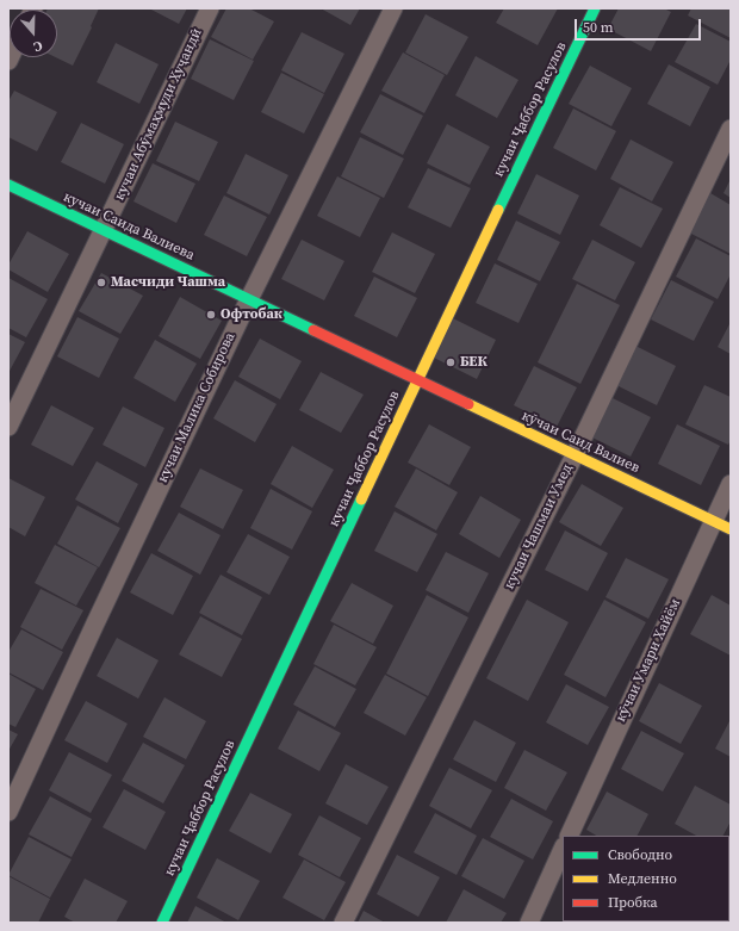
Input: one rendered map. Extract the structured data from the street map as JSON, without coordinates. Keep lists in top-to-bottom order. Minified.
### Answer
{"streets":{"street":["кучаи Ҷаббор Расулов","кучаи Абӯмаҳмуди Хуҷандӣ","кучаи Саида Валиева","кучаи Малика Собирова","кӯчаи Саид Валиев","кучаи Чашмаи Умед","кӯчаи Умари Хайём"]},"crossings":[["кучаи Ҷаббор Расулов","кучаи Саида Валиева"],["кучаи Ҷаббор Расулов","кӯчаи Саид Валиев"],["кучаи Абӯмаҳмуди Хуҷандӣ","кучаи Саида Валиева"],["кучаи Саида Валиева","кучаи Малика Собирова"],["кучаи Саида Валиева","кӯчаи Саид Валиев"],["кӯчаи Саид Валиев","кучаи Чашмаи Умед"],["кӯчаи Саид Валиев","кӯчаи Умари Хайём"]],"places":["Масчиди Чашма","Офтобак","БЕК"],"legend":["Свободно","Медленно","Пробка"],"scale_bar":"50 m","north":"bottom"}
